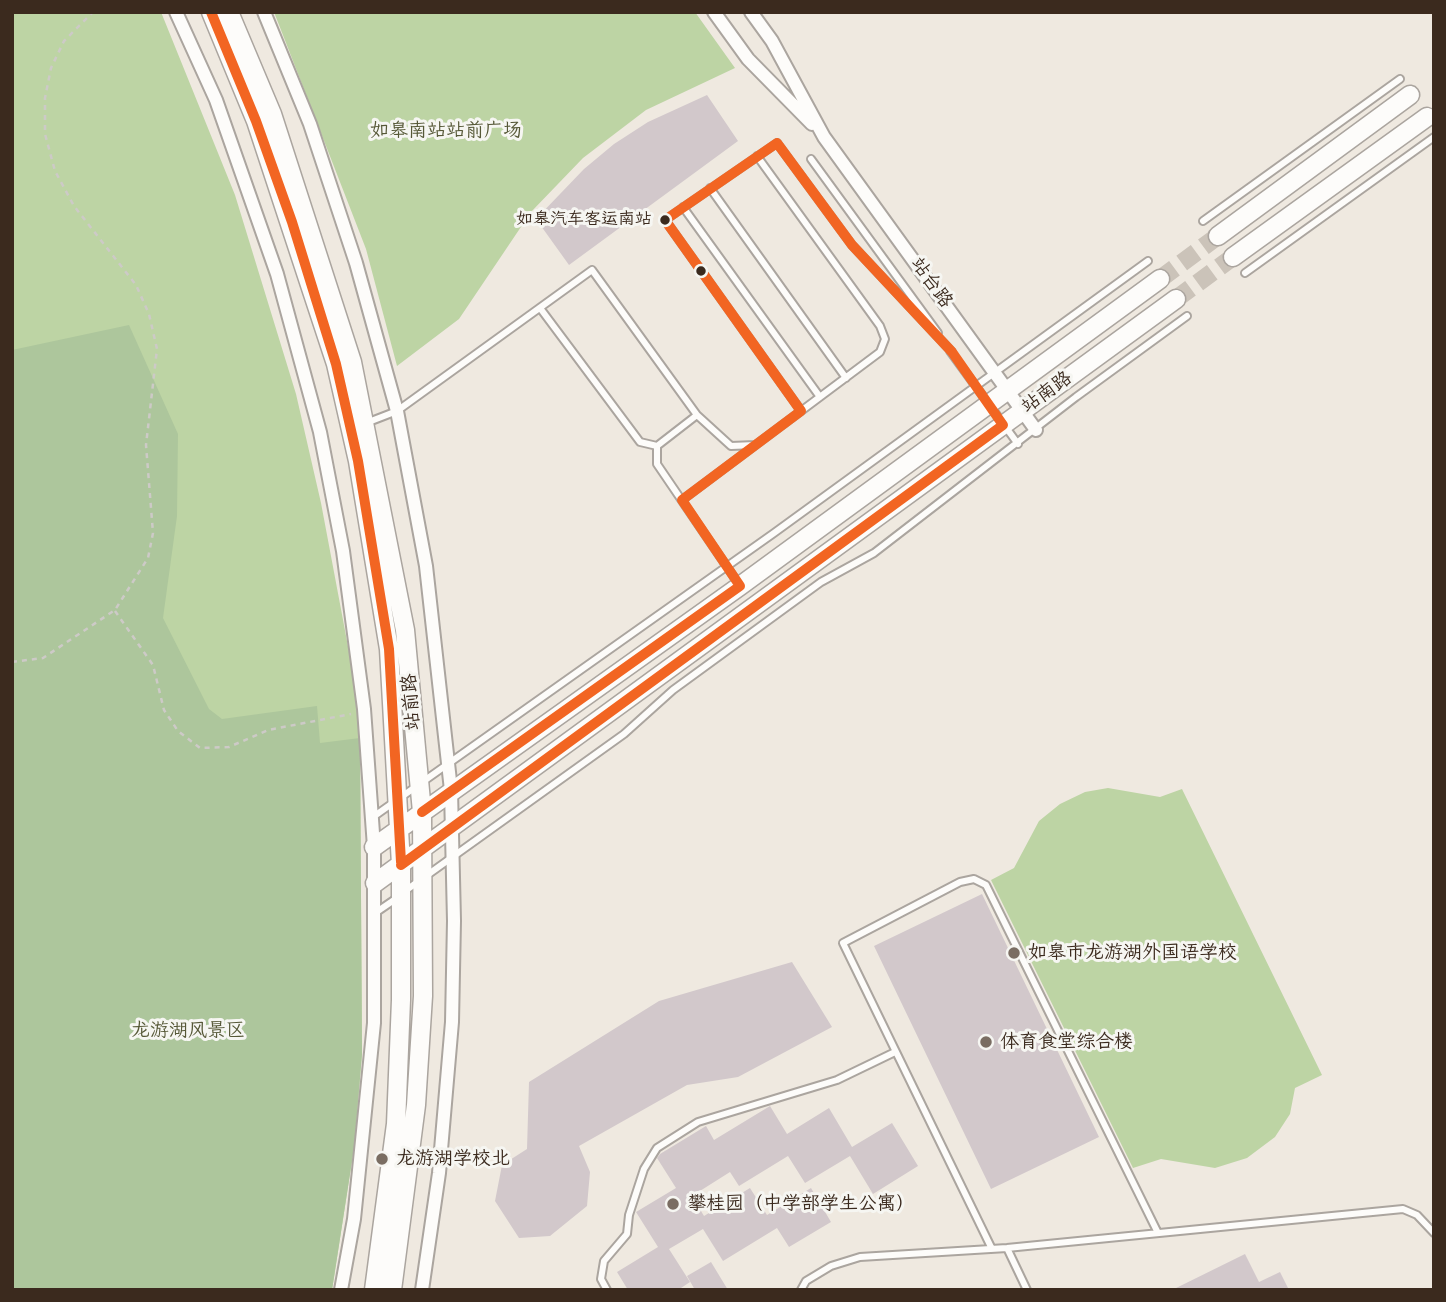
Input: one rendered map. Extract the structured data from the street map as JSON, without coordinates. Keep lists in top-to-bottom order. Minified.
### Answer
{"streets":{"street":["站台路","站南路","站前路"]},"crossings":[["站台路","站南路"],["站南路","站前路"]],"parks":["如皋南站站前广场","龙游湖风景区"],"places":["如皋汽车客运南站","如皋市龙游湖外国语学校","体育食堂综合楼","龙游湖学校北","攀桂园（中学部学生公寓）"]}
